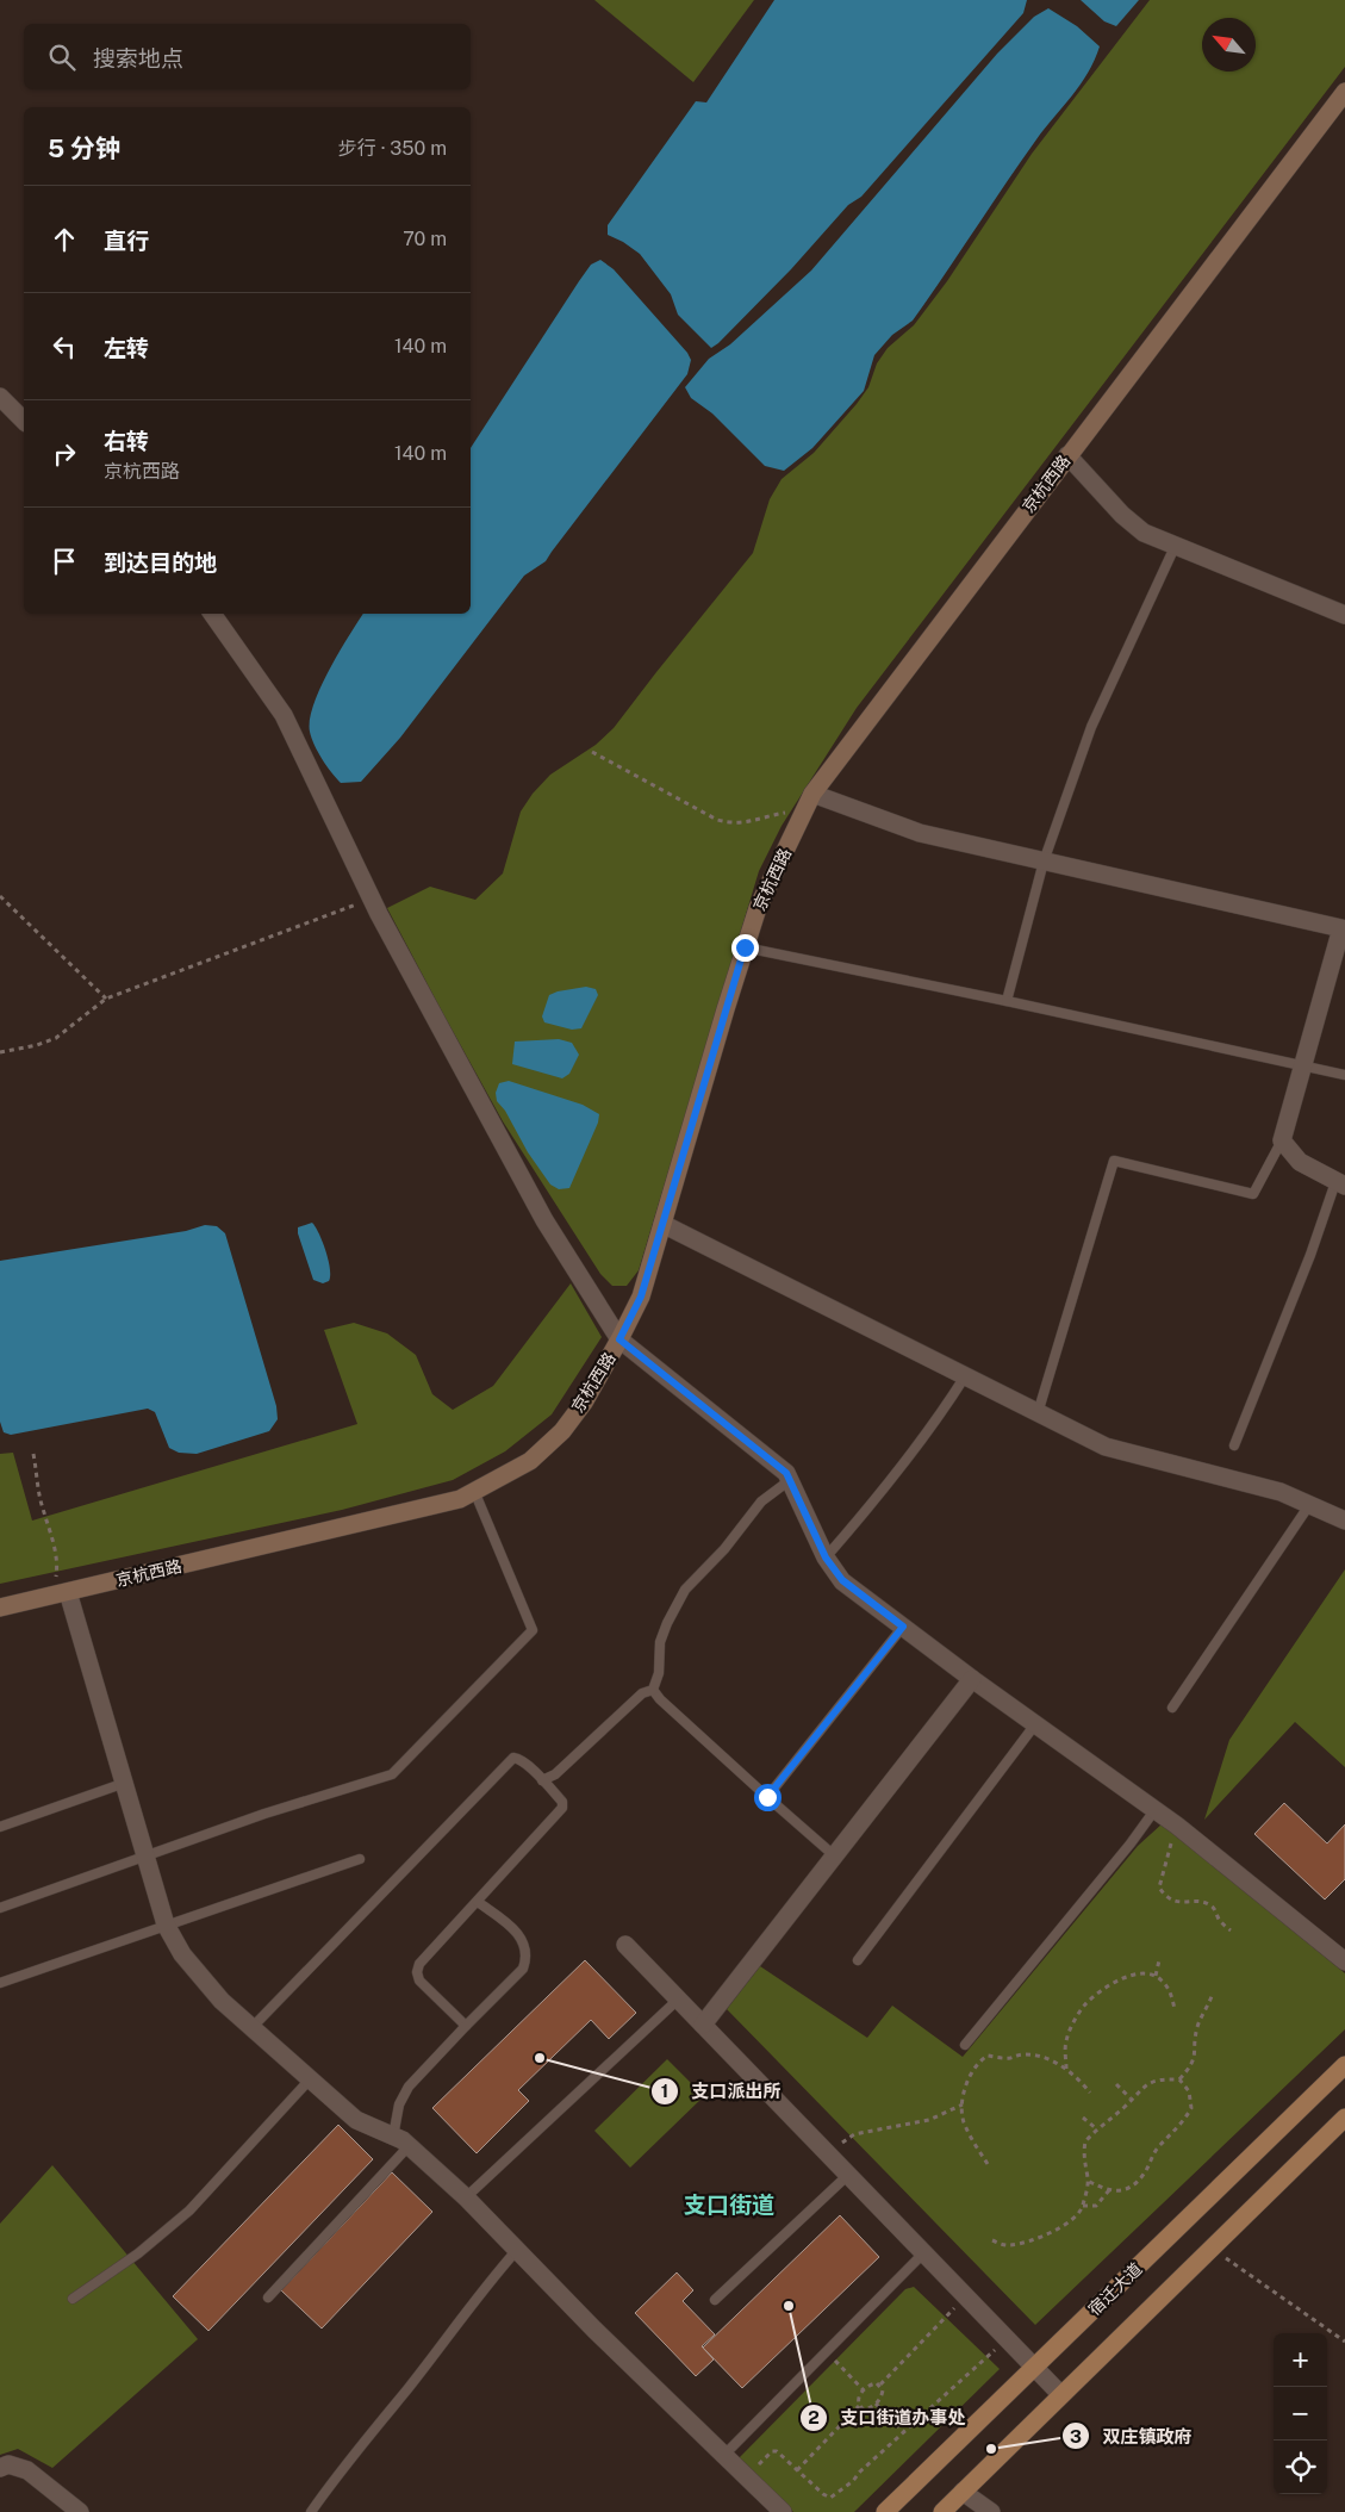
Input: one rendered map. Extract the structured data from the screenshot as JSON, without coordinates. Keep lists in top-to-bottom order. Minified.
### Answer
{"streets":{"main road":["京杭西路","宿迁大道"]},"districts":["支口街道"],"places":["支口派出所","支口街道办事处","双庄镇政府"],"north":"top left","page":{"search":"搜索地点","heading":["5 分钟","步行 · 350 m"],"list":[["直行","70 m"],["左转","140 m"],["右转","京杭西路","140 m"],"到达目的地"],"map_buttons":["+","−"]}}
